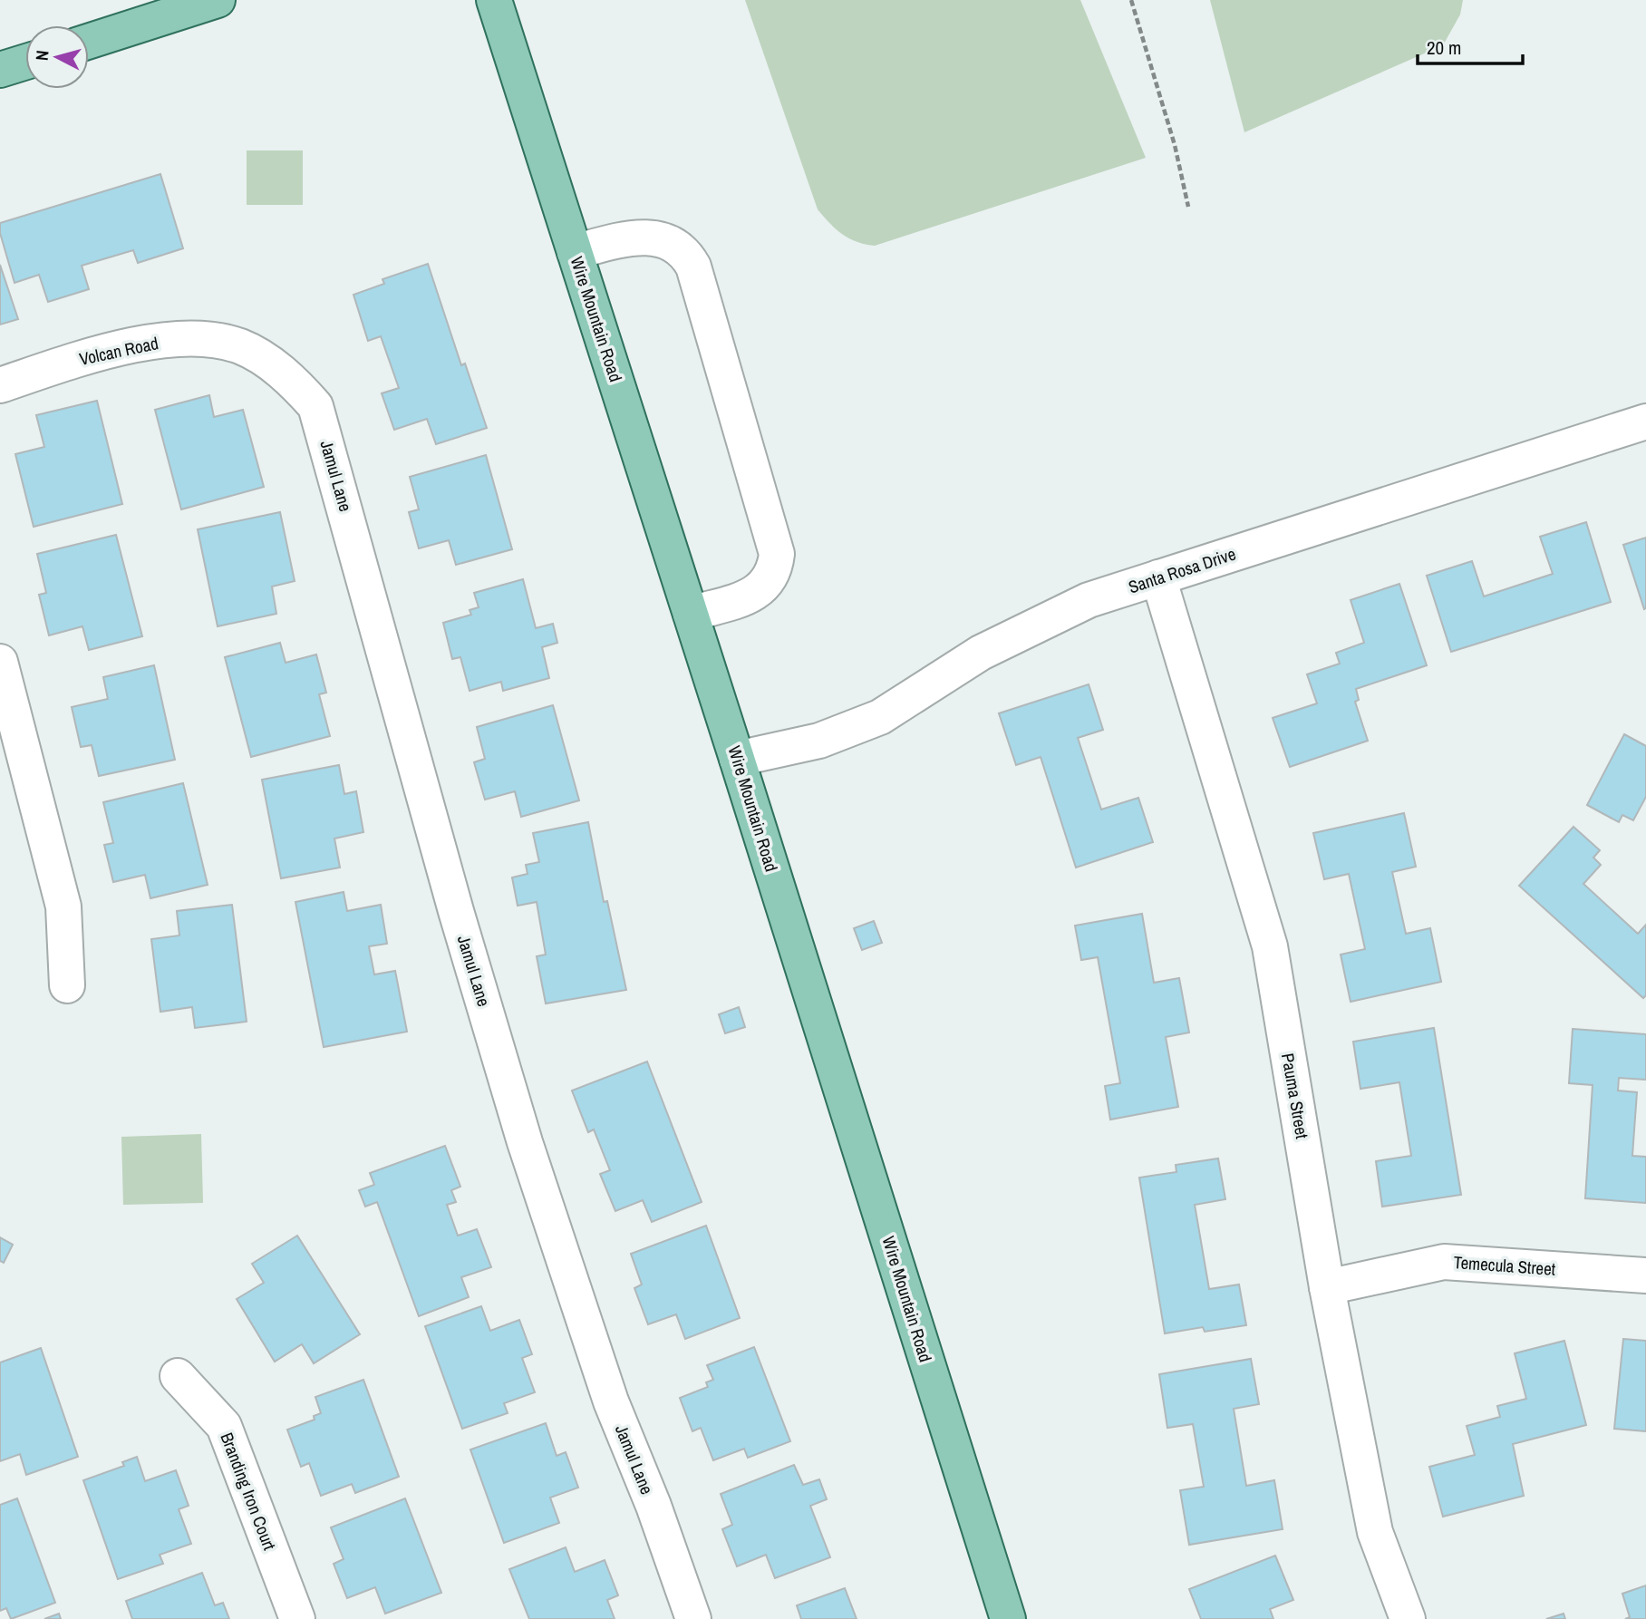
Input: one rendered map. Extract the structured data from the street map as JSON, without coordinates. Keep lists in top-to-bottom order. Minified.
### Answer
{"streets":{"main road":["Wire Mountain Road"],"street":["Volcan Road","Jamul Lane","Santa Rosa Drive","Pauma Street","Temecula Street","Branding Iron Court"]},"crossings":[["Wire Mountain Road","Santa Rosa Drive"],["Volcan Road","Jamul Lane"],["Santa Rosa Drive","Pauma Street"],["Pauma Street","Temecula Street"]],"scale_bar":"20 m","north":"left"}
